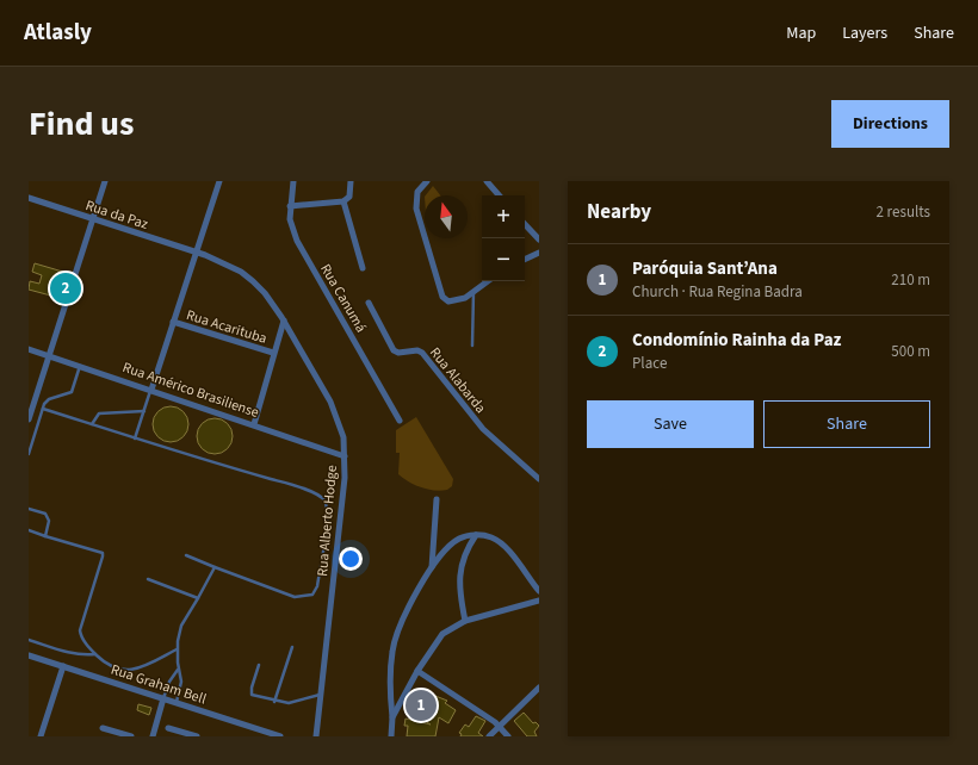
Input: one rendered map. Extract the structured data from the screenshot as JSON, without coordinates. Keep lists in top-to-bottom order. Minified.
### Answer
{"streets":{"street":["Rua da Paz","Rua Canumá","Rua Acarituba","Rua Alabarda","Rua Américo Brasiliense","Rua Alberto Hodge","Rua Graham Bell"]},"crossings":[["Rua da Paz","Rua Alberto Hodge"],["Rua Américo Brasiliense","Rua Alberto Hodge"]],"north":"top","page":{"header":"Atlasly","nav":["Map","Layers","Share"],"title":"Find us","buttons":["Directions",["Save","Share"]],"heading":["Nearby","2 results"],"map_buttons":["+","−"],"list":[{"mark":"1","name":"Paróquia Sant’Ana","note":"Church · Rua Regina Badra","value":"210 m"},{"mark":"2","name":"Condomínio Rainha da Paz","note":"Place","value":"500 m"}],"pins":["2","1"]}}
